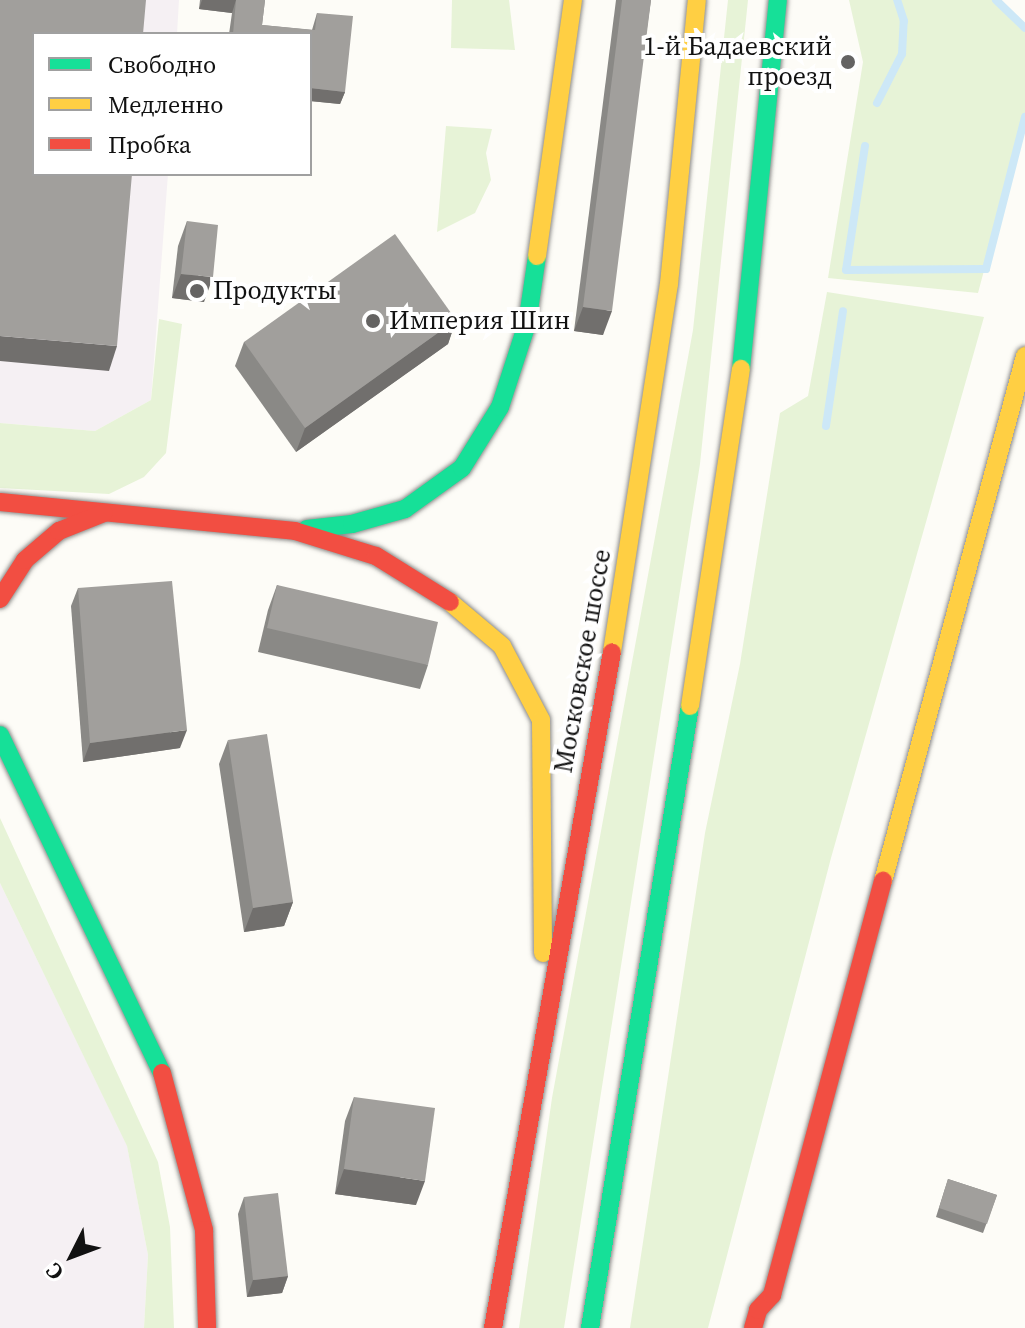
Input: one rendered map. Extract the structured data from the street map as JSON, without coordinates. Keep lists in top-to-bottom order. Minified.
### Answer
{"streets":{"main road":["Московское шоссе"]},"places":["1-й Бадаевский проезд","Продукты","Империя Шин"],"legend":["Свободно","Медленно","Пробка"],"north":"bottom left"}
